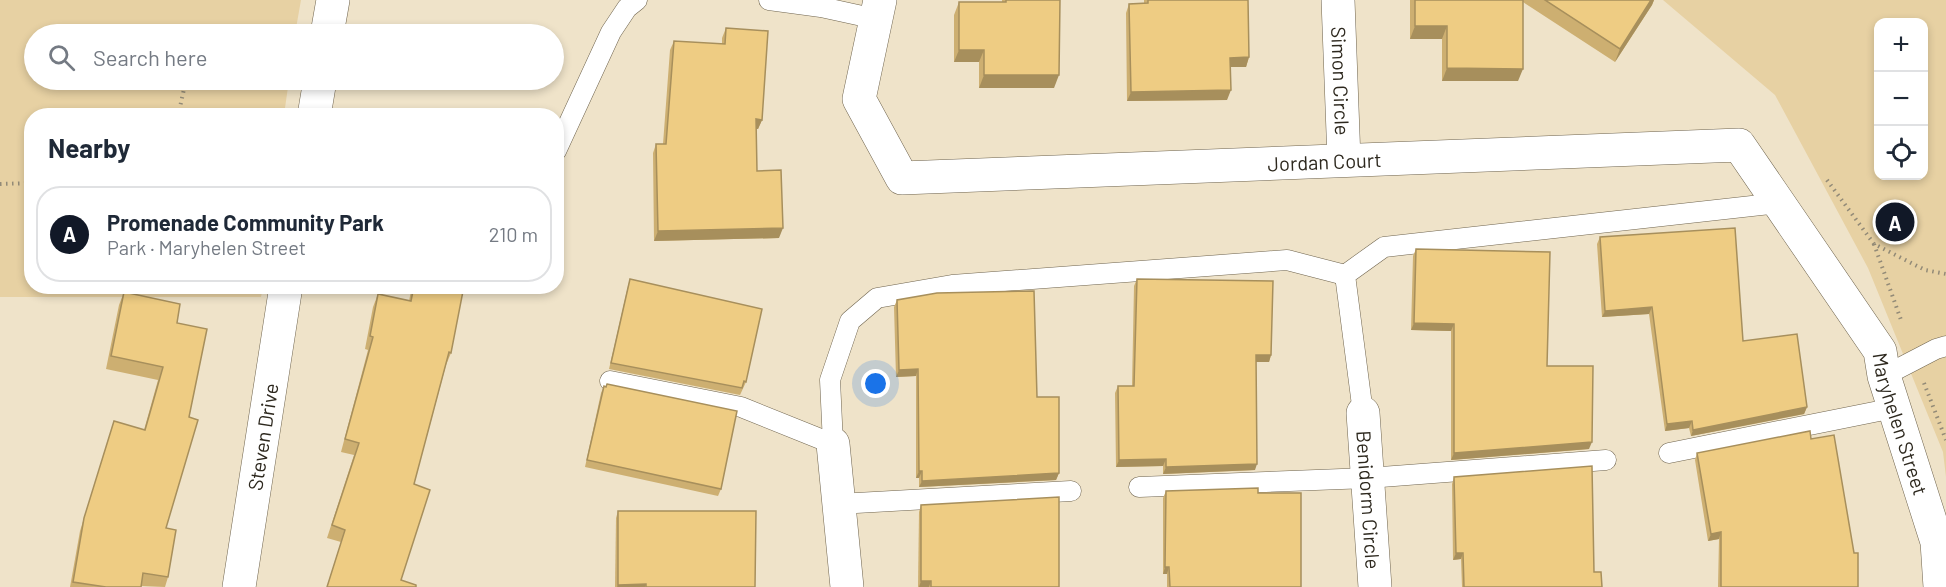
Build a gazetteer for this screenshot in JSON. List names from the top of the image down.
{
  "streets": {
    "street": [
      "Simon Circle",
      "Jordan Court",
      "Maryhelen Street",
      "Steven Drive",
      "Benidorm Circle"
    ]
  },
  "crossings": [
    ["Simon Circle", "Jordan Court"],
    ["Jordan Court", "Maryhelen Street"]
  ],
  "page": {
    "map_buttons": ["+", "−"],
    "search": "Search here",
    "heading": "Nearby",
    "list": [
      {
        "mark": "A",
        "name": "Promenade Community Park",
        "note": "Park · Maryhelen Street",
        "value": "210 m"
      }
    ],
    "pins": "A"
  }
}
